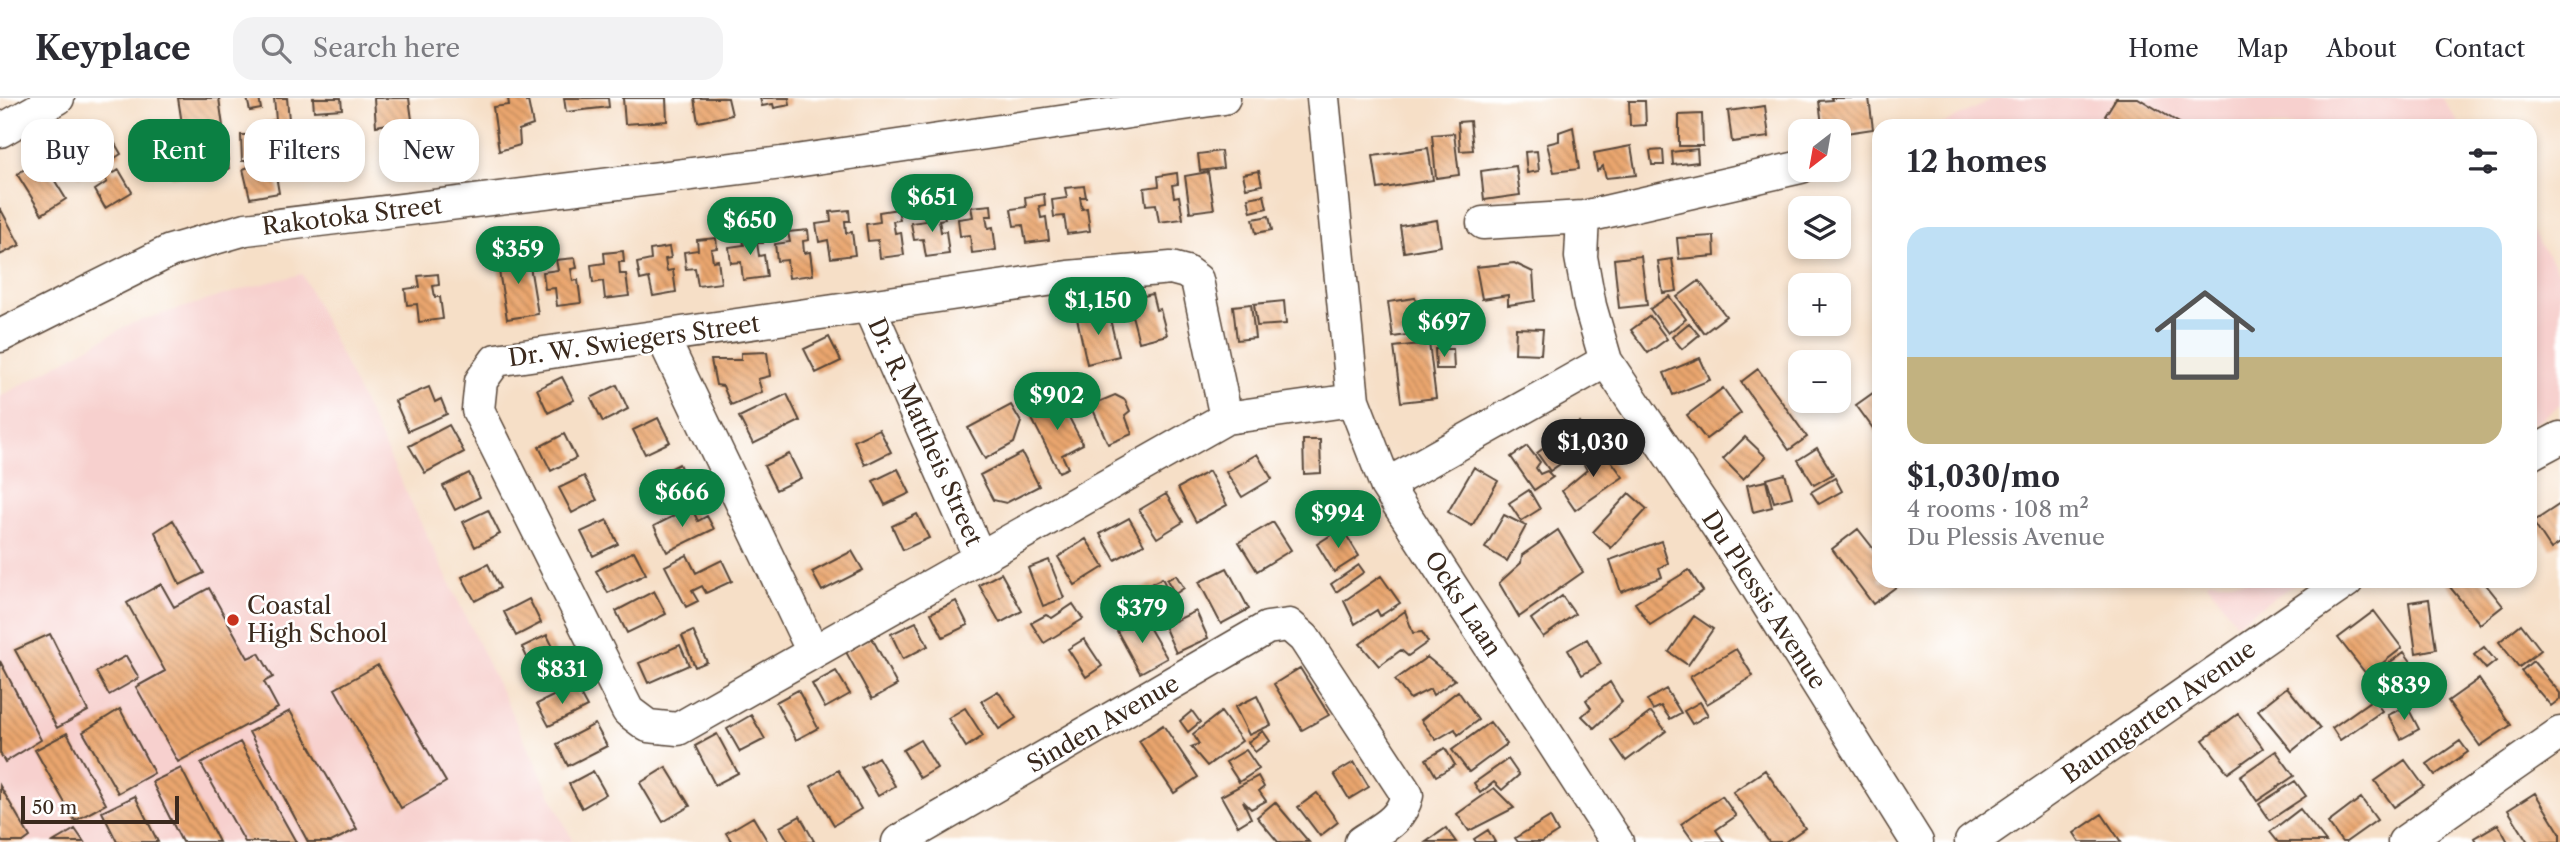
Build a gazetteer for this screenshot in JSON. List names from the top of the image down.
{
  "streets": {
    "street": [
      "Rakotoka Street",
      "Dr. W. Swiegers Street",
      "Dr. R. Mattheis Street",
      "Du Plessis Avenue",
      "Ocks Laan",
      "Baumgarten Avenue",
      "Sinden Avenue"
    ]
  },
  "crossings": [
    ["Dr. W. Swiegers Street", "Dr. R. Mattheis Street"],
    ["Dr. W. Swiegers Street", "Ocks Laan"]
  ],
  "places": ["Coastal High School"],
  "scale_bar": "50 m",
  "north": "bottom left",
  "page": {
    "header": "Keyplace",
    "search": "Search here",
    "nav": [
      "Home",
      "Map",
      "About",
      "Contact"
    ],
    "map_buttons": ["+", "−"],
    "chip": [
      "Buy",
      "Rent",
      "Filters",
      "New"
    ],
    "heading": "12 homes",
    "price": [
      "$651",
      "$650",
      "$359",
      "$1,150",
      "$697",
      "$902",
      "$1,030",
      "$666",
      "$994",
      "$379",
      "$831",
      "$839"
    ],
    "list": [
      {
        "name": "$1,030/mo",
        "note": "4 rooms · 108 m² · Du Plessis Avenue"
      }
    ],
    "scale": "50 m"
  }
}
